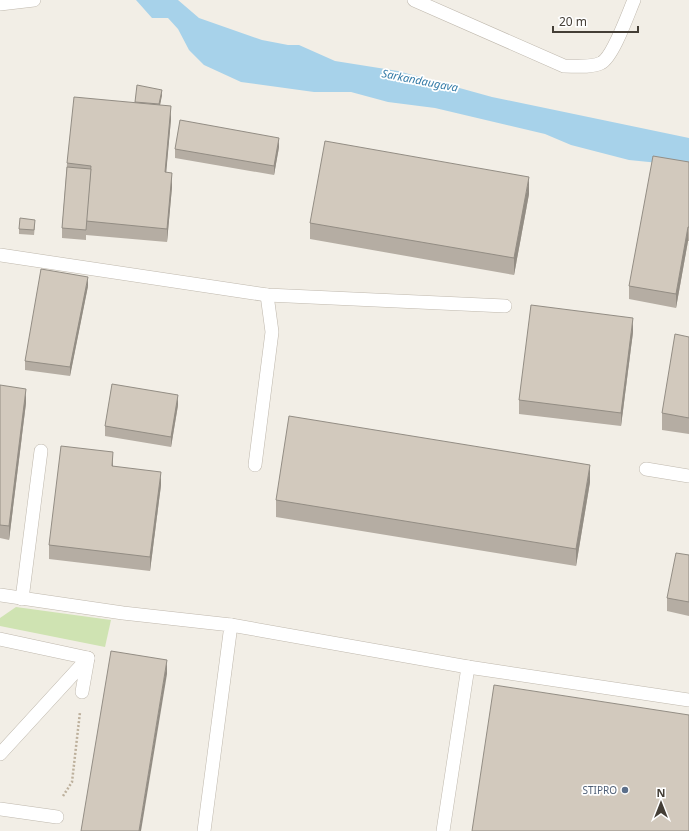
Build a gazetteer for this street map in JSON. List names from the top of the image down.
{
  "water": ["Sarkandaugava"],
  "places": ["STIPRO"],
  "scale_bar": "20 m",
  "north": "top"
}
